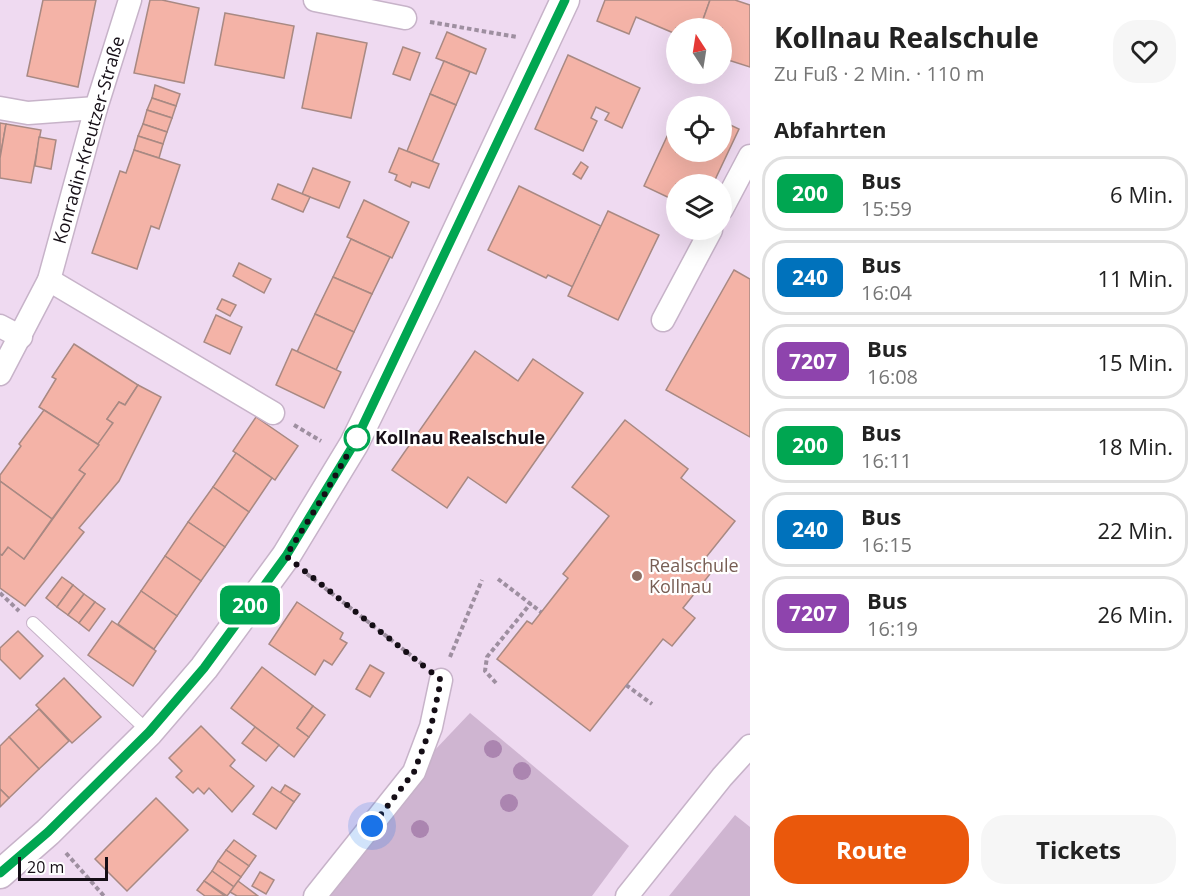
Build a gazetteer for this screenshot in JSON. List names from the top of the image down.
{
  "streets": {
    "street": ["Konradin-Kreutzer-Straße"]
  },
  "places": ["Kollnau Realschule", "Realschule Kollnau"],
  "lines": ["bus line 200"],
  "scale_bar": "20 m",
  "north": "top",
  "page": {
    "on_map": "200",
    "heading": [
      ["Kollnau Realschule", "Zu Fuß · 2 Min. · 110 m"],
      "Abfahrten"
    ],
    "list": [
      {
        "mark": "200",
        "name": "Bus",
        "note": "15:59",
        "value": "6 Min."
      },
      {
        "mark": "240",
        "name": "Bus",
        "note": "16:04",
        "value": "11 Min."
      },
      {
        "mark": "7207",
        "name": "Bus",
        "note": "16:08",
        "value": "15 Min."
      },
      {
        "mark": "200",
        "name": "Bus",
        "note": "16:11",
        "value": "18 Min."
      },
      {
        "mark": "240",
        "name": "Bus",
        "note": "16:15",
        "value": "22 Min."
      },
      {
        "mark": "7207",
        "name": "Bus",
        "note": "16:19",
        "value": "26 Min."
      }
    ],
    "buttons": ["Route", "Tickets"],
    "scale": "20 m"
  }
}
